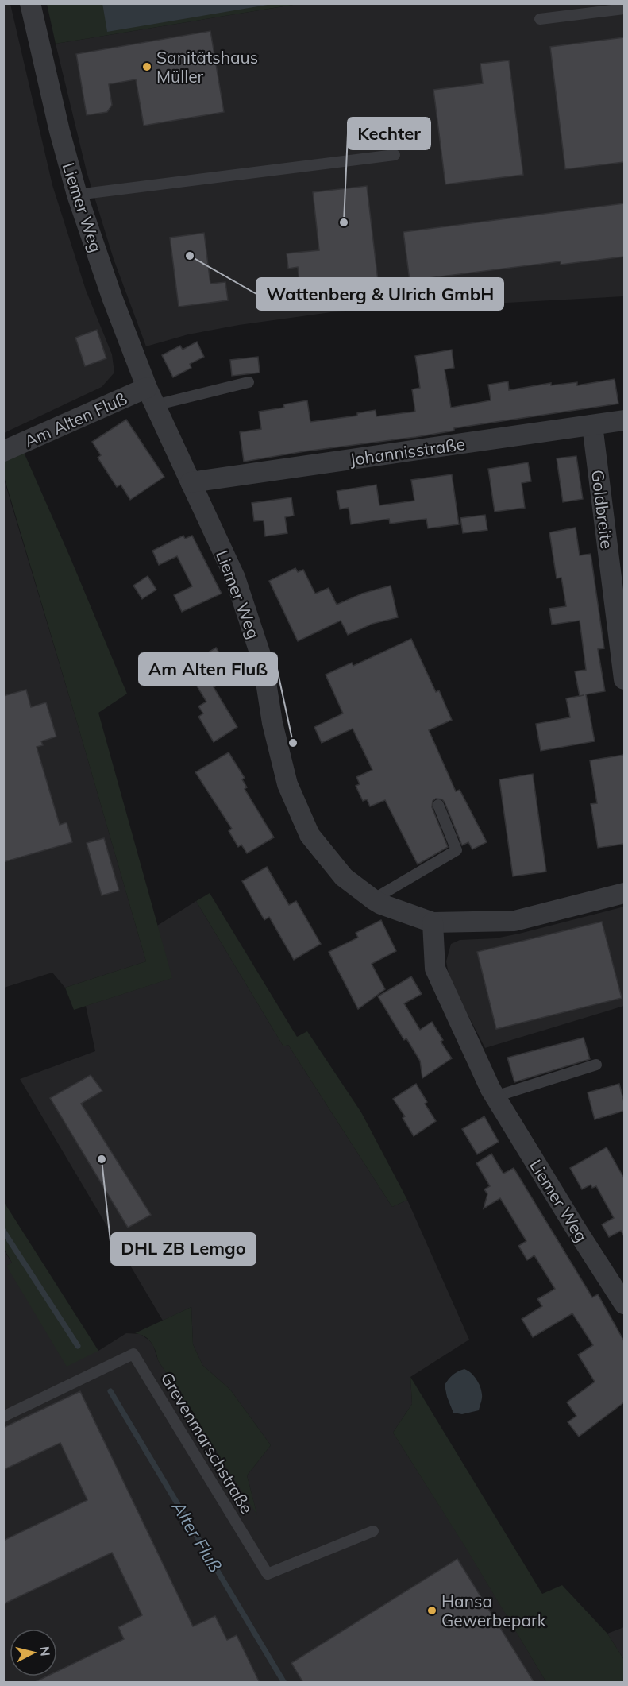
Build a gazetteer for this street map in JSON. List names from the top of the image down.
{
  "streets": {
    "street": [
      "Liemer Weg",
      "Am Alten Fluß",
      "Johannisstraße",
      "Goldbreite"
    ],
    "lane": ["Grevenmarschstraße"]
  },
  "crossings": [
    ["Liemer Weg", "Am Alten Fluß"],
    ["Liemer Weg", "Johannisstraße"],
    ["Johannisstraße", "Goldbreite"]
  ],
  "water": ["Alter Fluß"],
  "places": [
    "Sanitätshaus Müller",
    "Kechter",
    "Wattenberg & Ulrich GmbH",
    "Am Alten Fluß",
    "DHL ZB Lemgo",
    "Hansa Gewerbepark"
  ],
  "north": "right"
}
